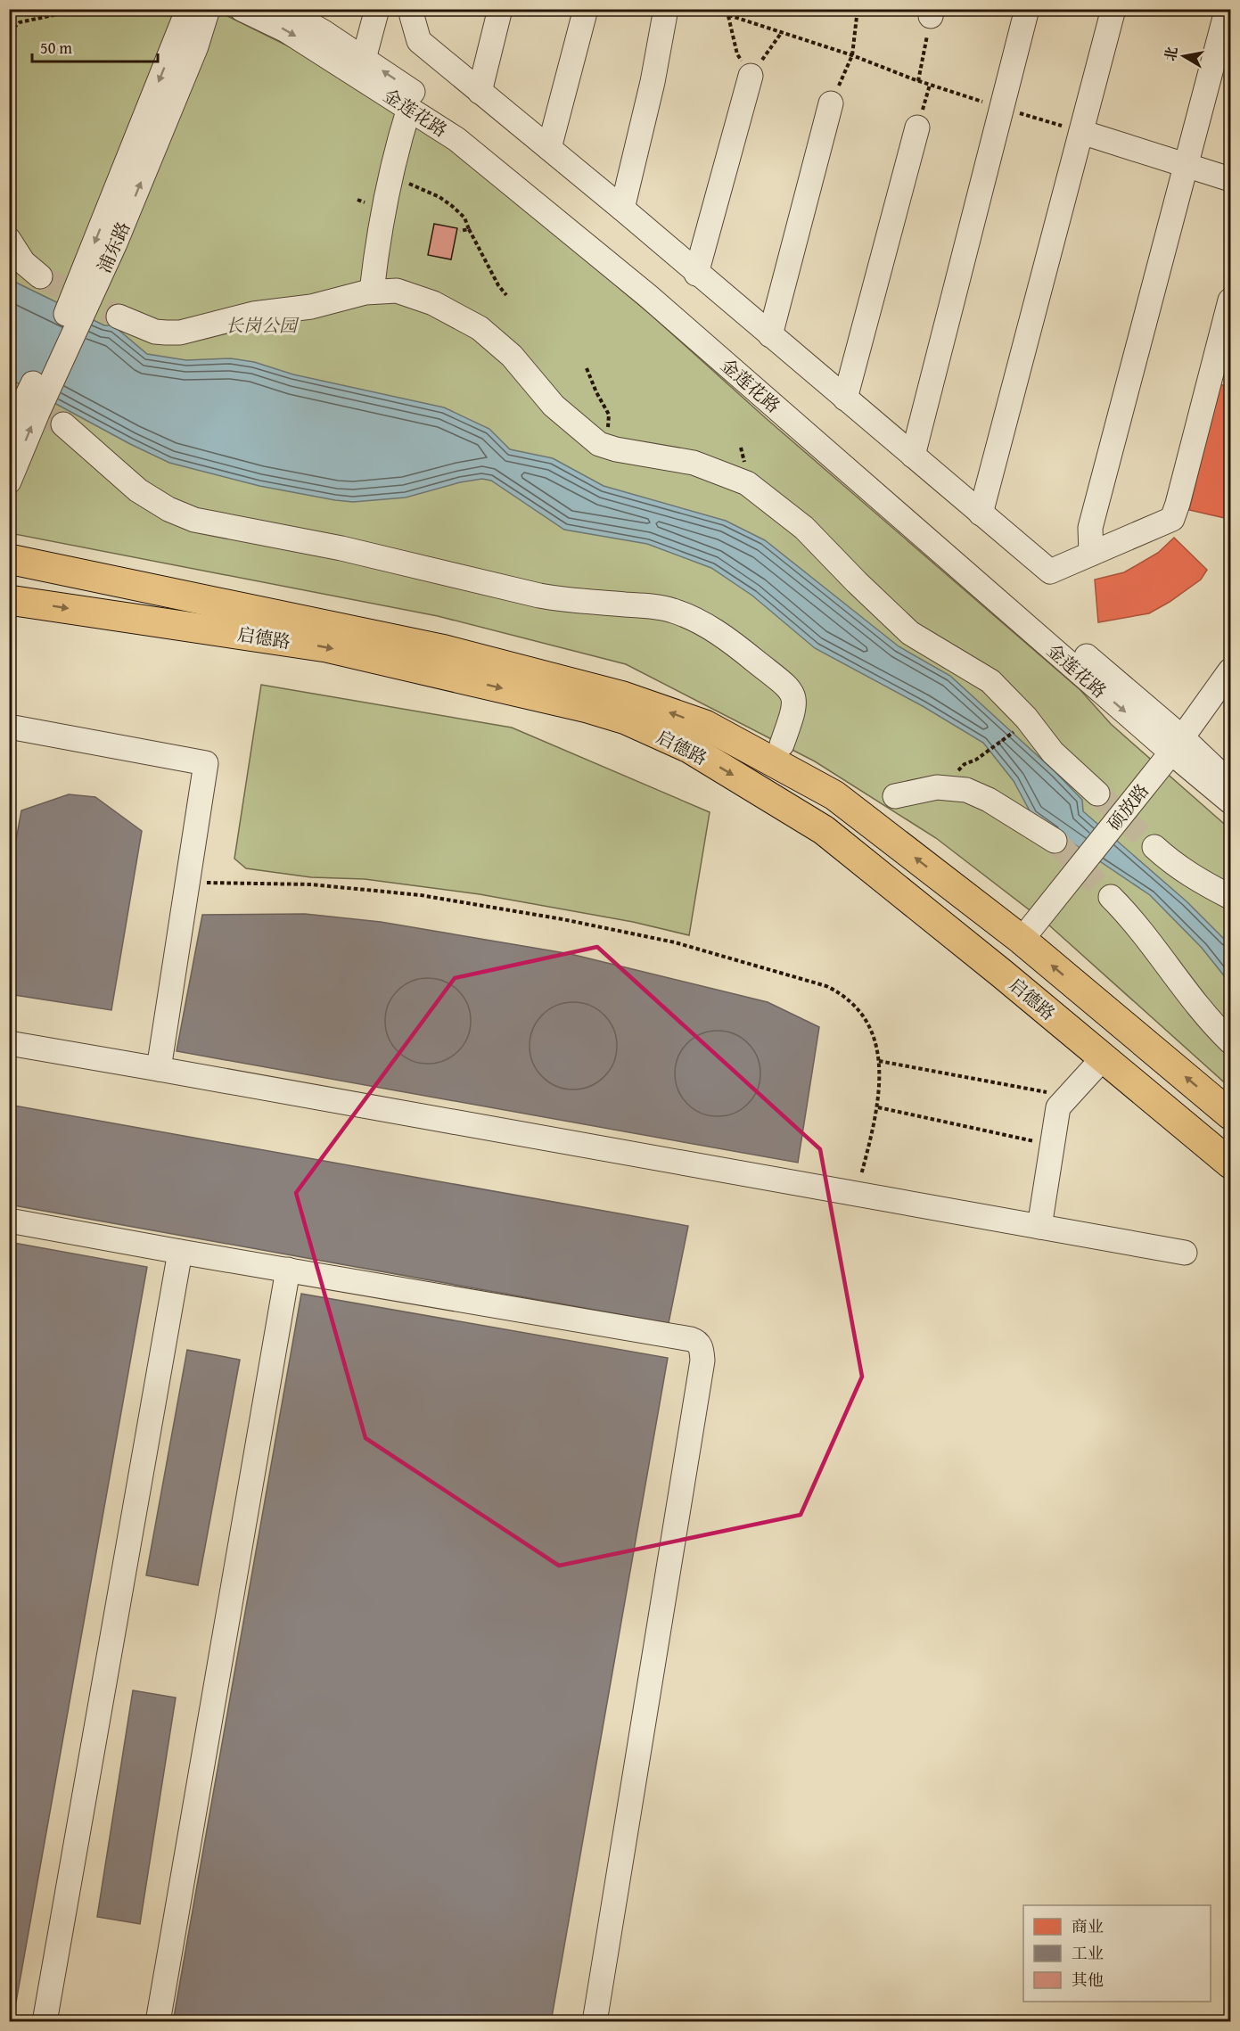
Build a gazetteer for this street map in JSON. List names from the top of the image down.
{
  "streets": {
    "main road": ["启德路"],
    "street": ["金莲花路", "浦东路", "硕放路"]
  },
  "crossings": [
    ["金莲花路", "硕放路"],
    ["启德路", "硕放路"]
  ],
  "parks": ["长岗公园"],
  "legend": ["商业", "工业", "其他"],
  "scale_bar": "50 m",
  "north": "left"
}
